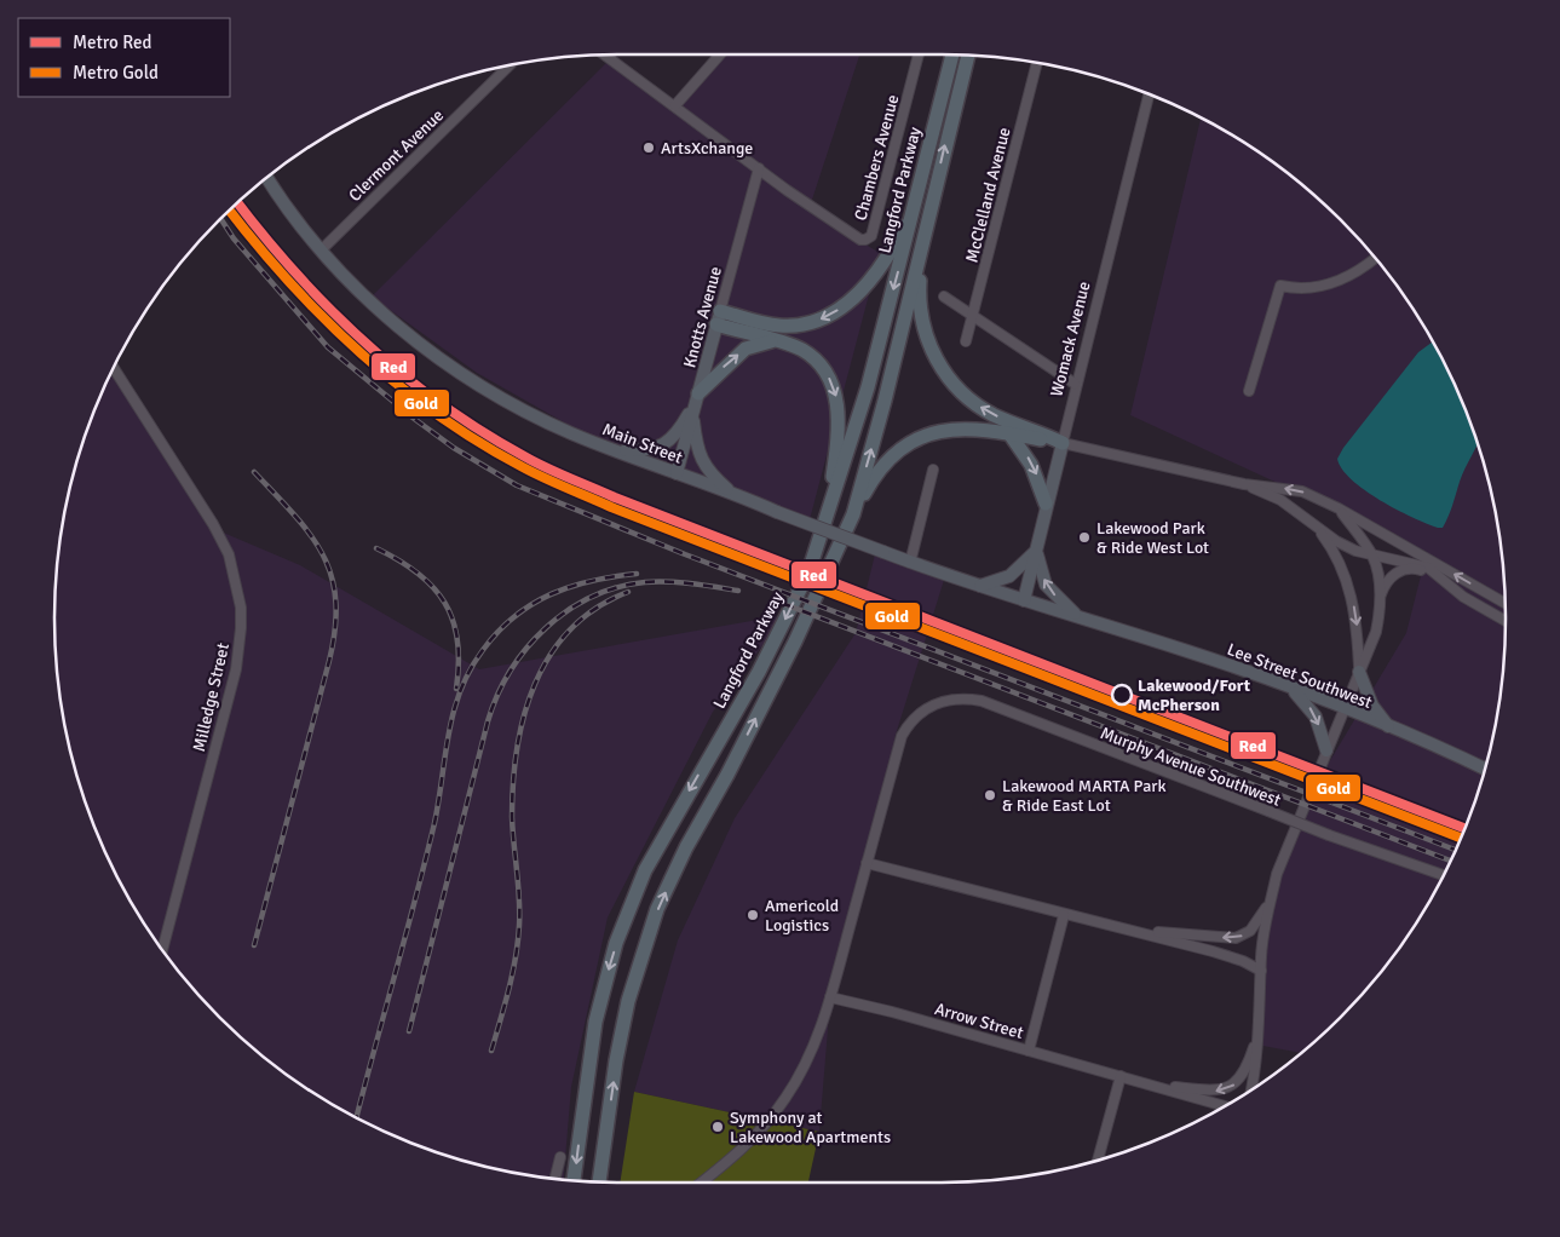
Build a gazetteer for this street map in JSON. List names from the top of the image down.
{
  "streets": {
    "highway": ["Langford Parkway"],
    "main road": [
      "Knotts Avenue",
      "Womack Avenue",
      "Main Street",
      "Lee Street Southwest"
    ],
    "street": [
      "Clermont Avenue",
      "Chambers Avenue",
      "McClelland Avenue",
      "Milledge Street",
      "Murphy Avenue Southwest",
      "Arrow Street"
    ]
  },
  "crossings": [
    ["Clermont Avenue", "Main Street"],
    ["Chambers Avenue", "Knotts Avenue"],
    ["Knotts Avenue", "Main Street"],
    ["Womack Avenue", "Main Street"],
    ["Main Street", "Lee Street Southwest"]
  ],
  "places": [
    "ArtsXchange",
    "Lakewood Park & Ride West Lot",
    "Lakewood/Fort McPherson",
    "Lakewood MARTA Park & Ride East Lot",
    "Americold Logistics",
    "Symphony at Lakewood Apartments"
  ],
  "lines": ["metro line Red", "metro line Gold"],
  "legend": ["Metro Red", "Metro Gold"]
}
